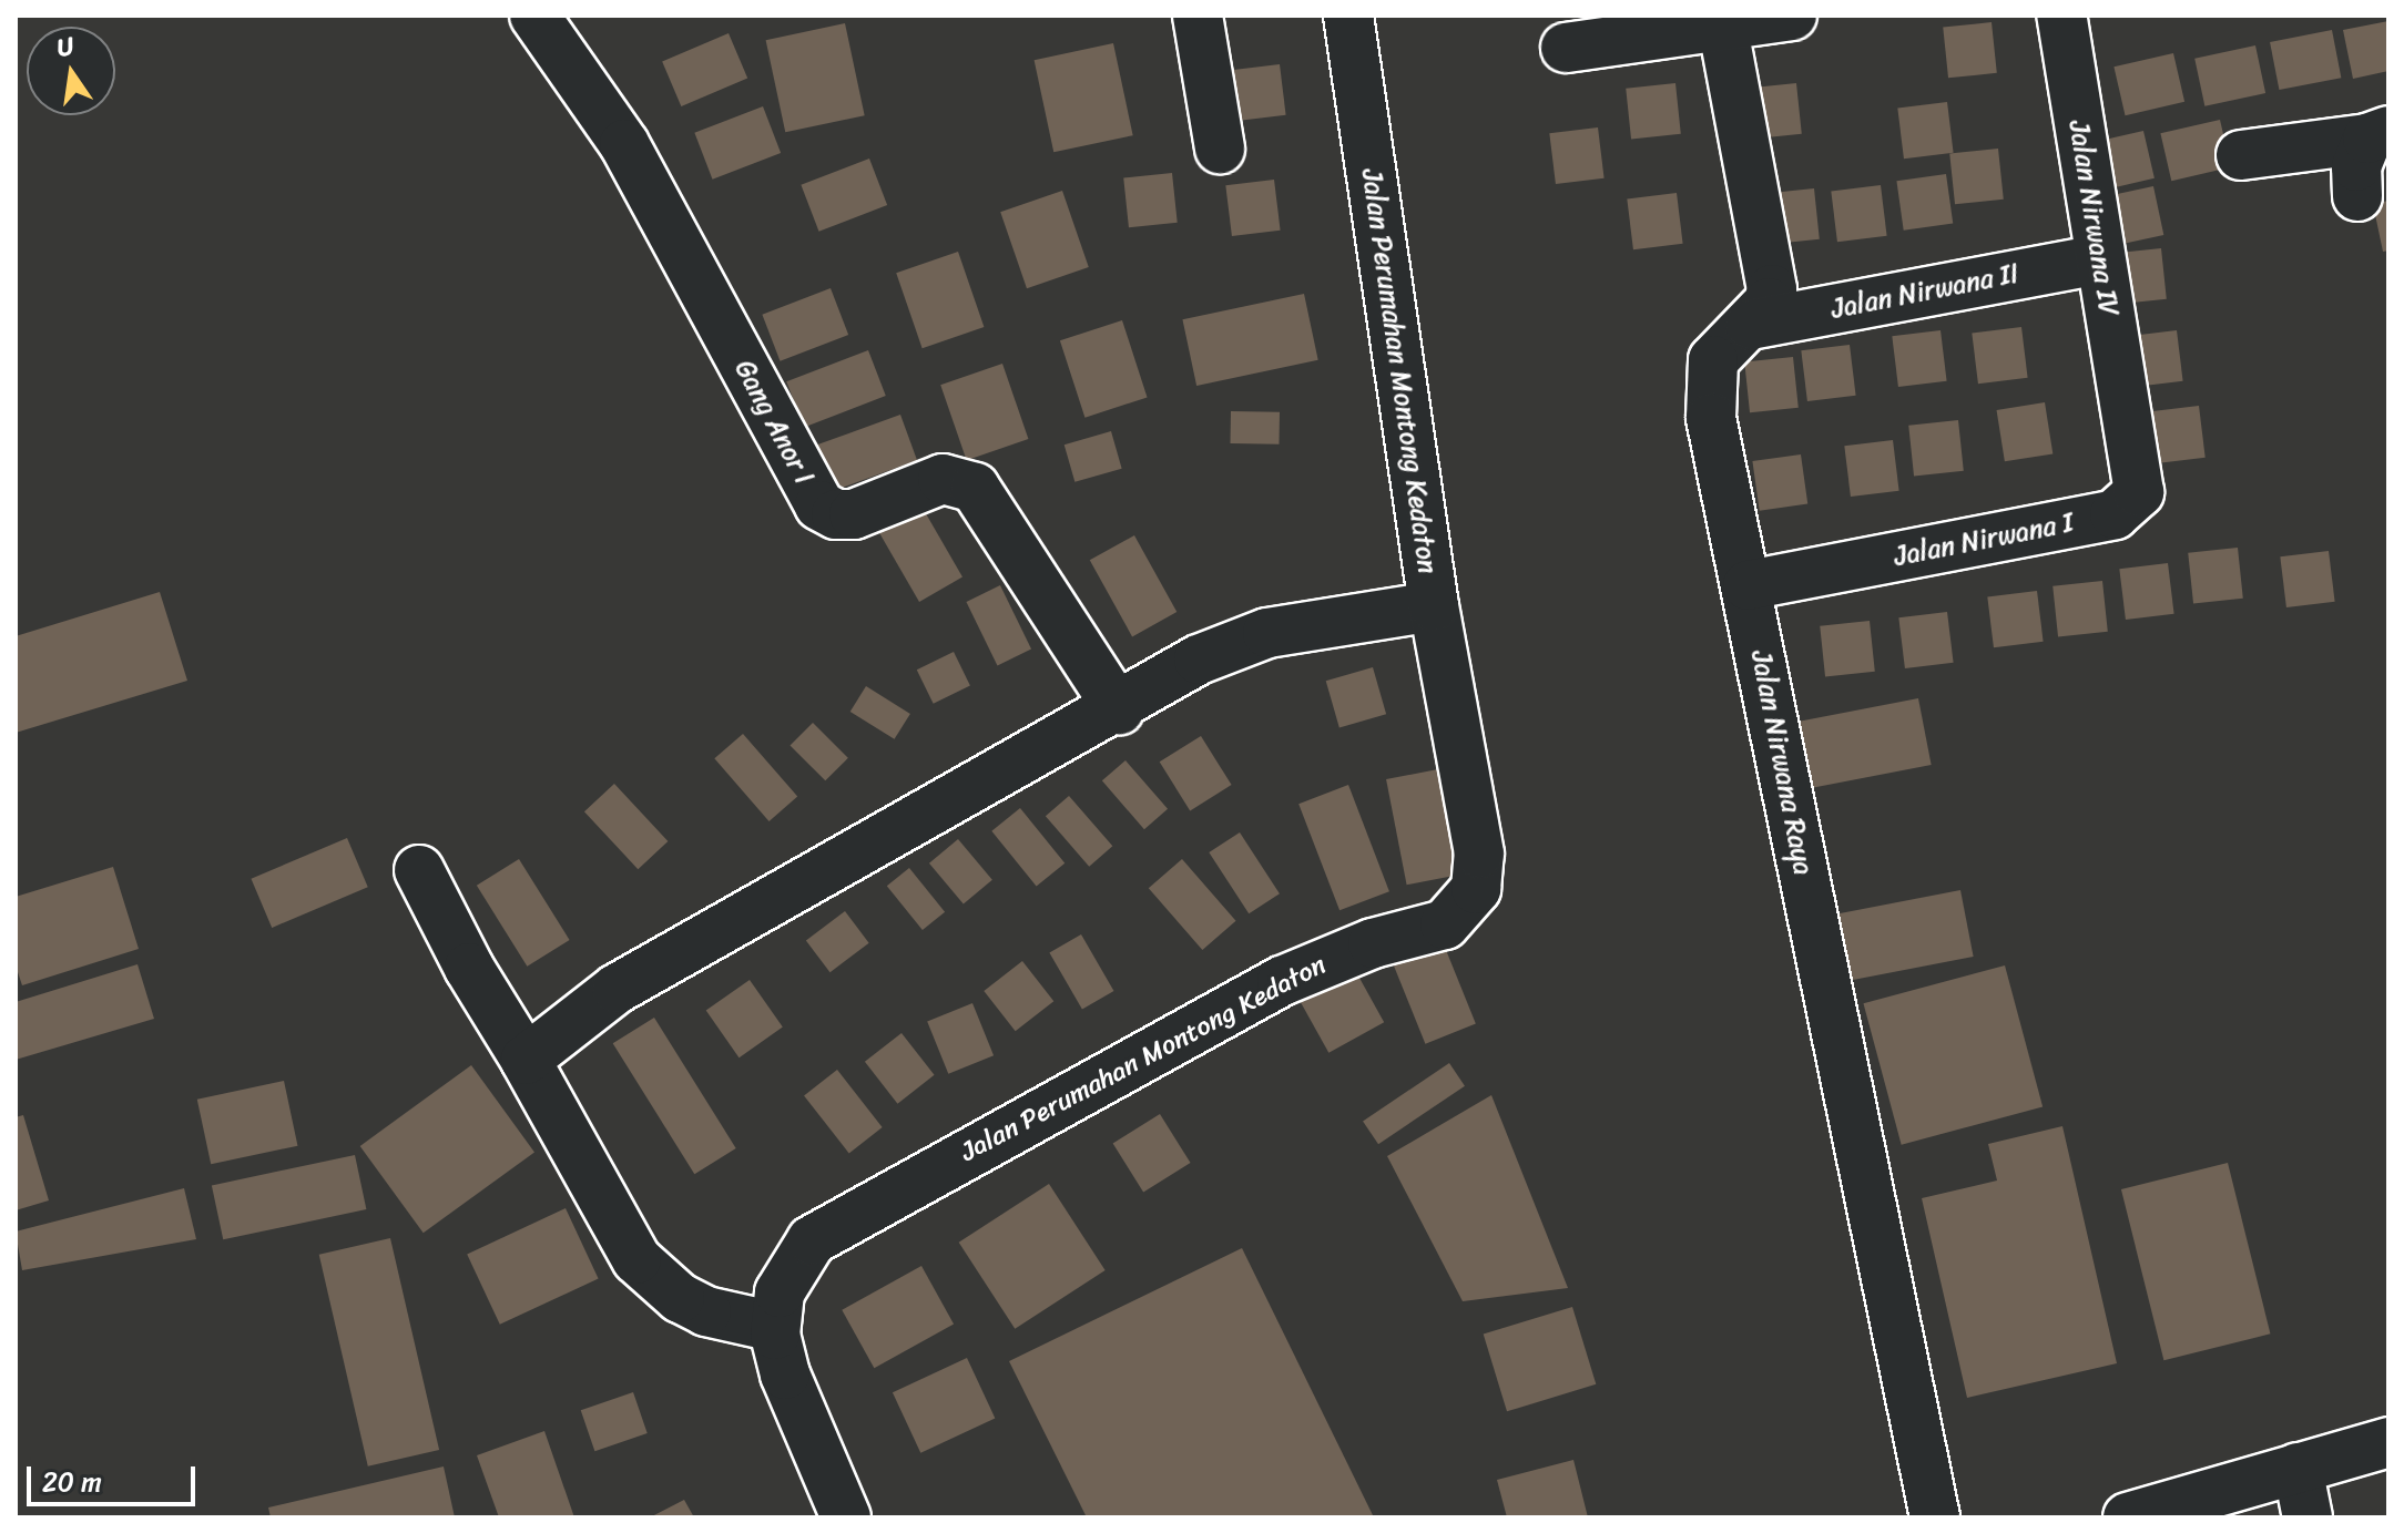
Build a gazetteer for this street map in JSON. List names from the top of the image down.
{
  "streets": {
    "street": [
      "Jalan Nirwana IV",
      "Jalan Nirwana II",
      "Jalan Perumahan Montong Kedaton",
      "Gang Anor I",
      "Jalan Nirwana I",
      "Jalan Nirwana Raya"
    ]
  },
  "crossings": [
    ["Jalan Nirwana IV", "Jalan Nirwana II"],
    ["Jalan Nirwana IV", "Jalan Nirwana I"],
    ["Jalan Nirwana II", "Jalan Nirwana Raya"],
    ["Jalan Nirwana I", "Jalan Nirwana Raya"]
  ],
  "scale_bar": "20 m",
  "north": "top"
}
